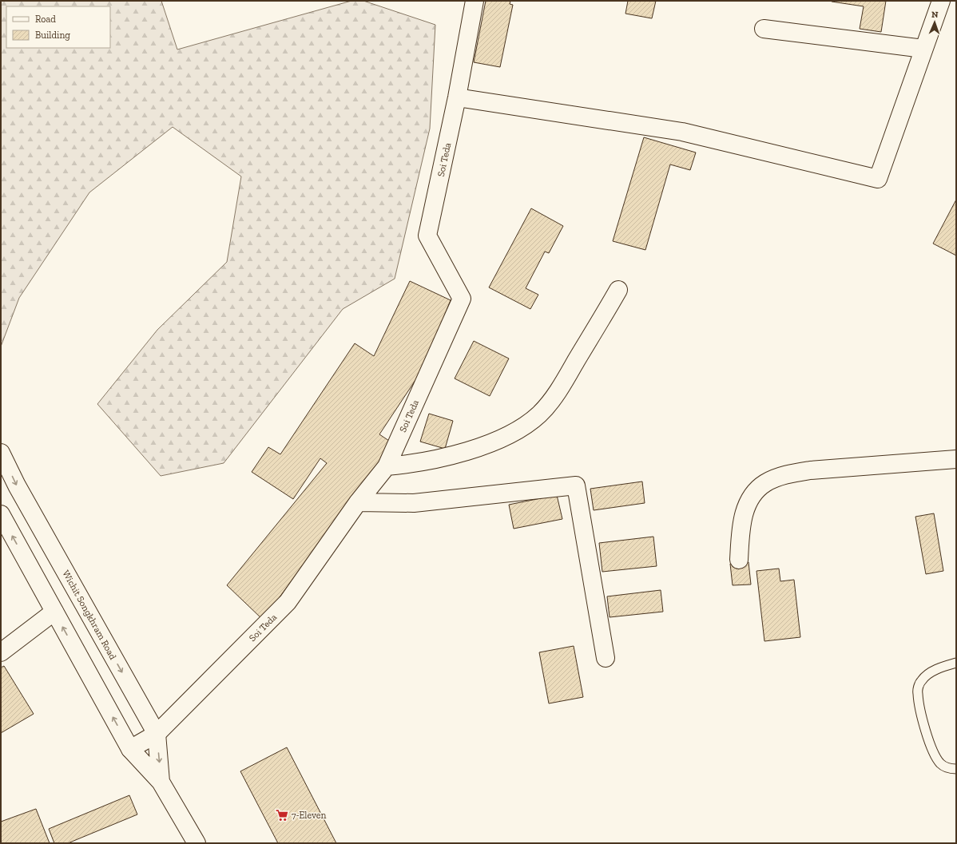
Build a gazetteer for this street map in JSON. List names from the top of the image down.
{
  "streets": {
    "street": ["Soi Teda", "Wichit Songkhram Road"]
  },
  "crossings": [
    ["Soi Teda", "Wichit Songkhram Road"]
  ],
  "places": {
    "supermarket": ["7-Eleven"]
  },
  "legend": ["Road", "Building"],
  "north": "top"
}
